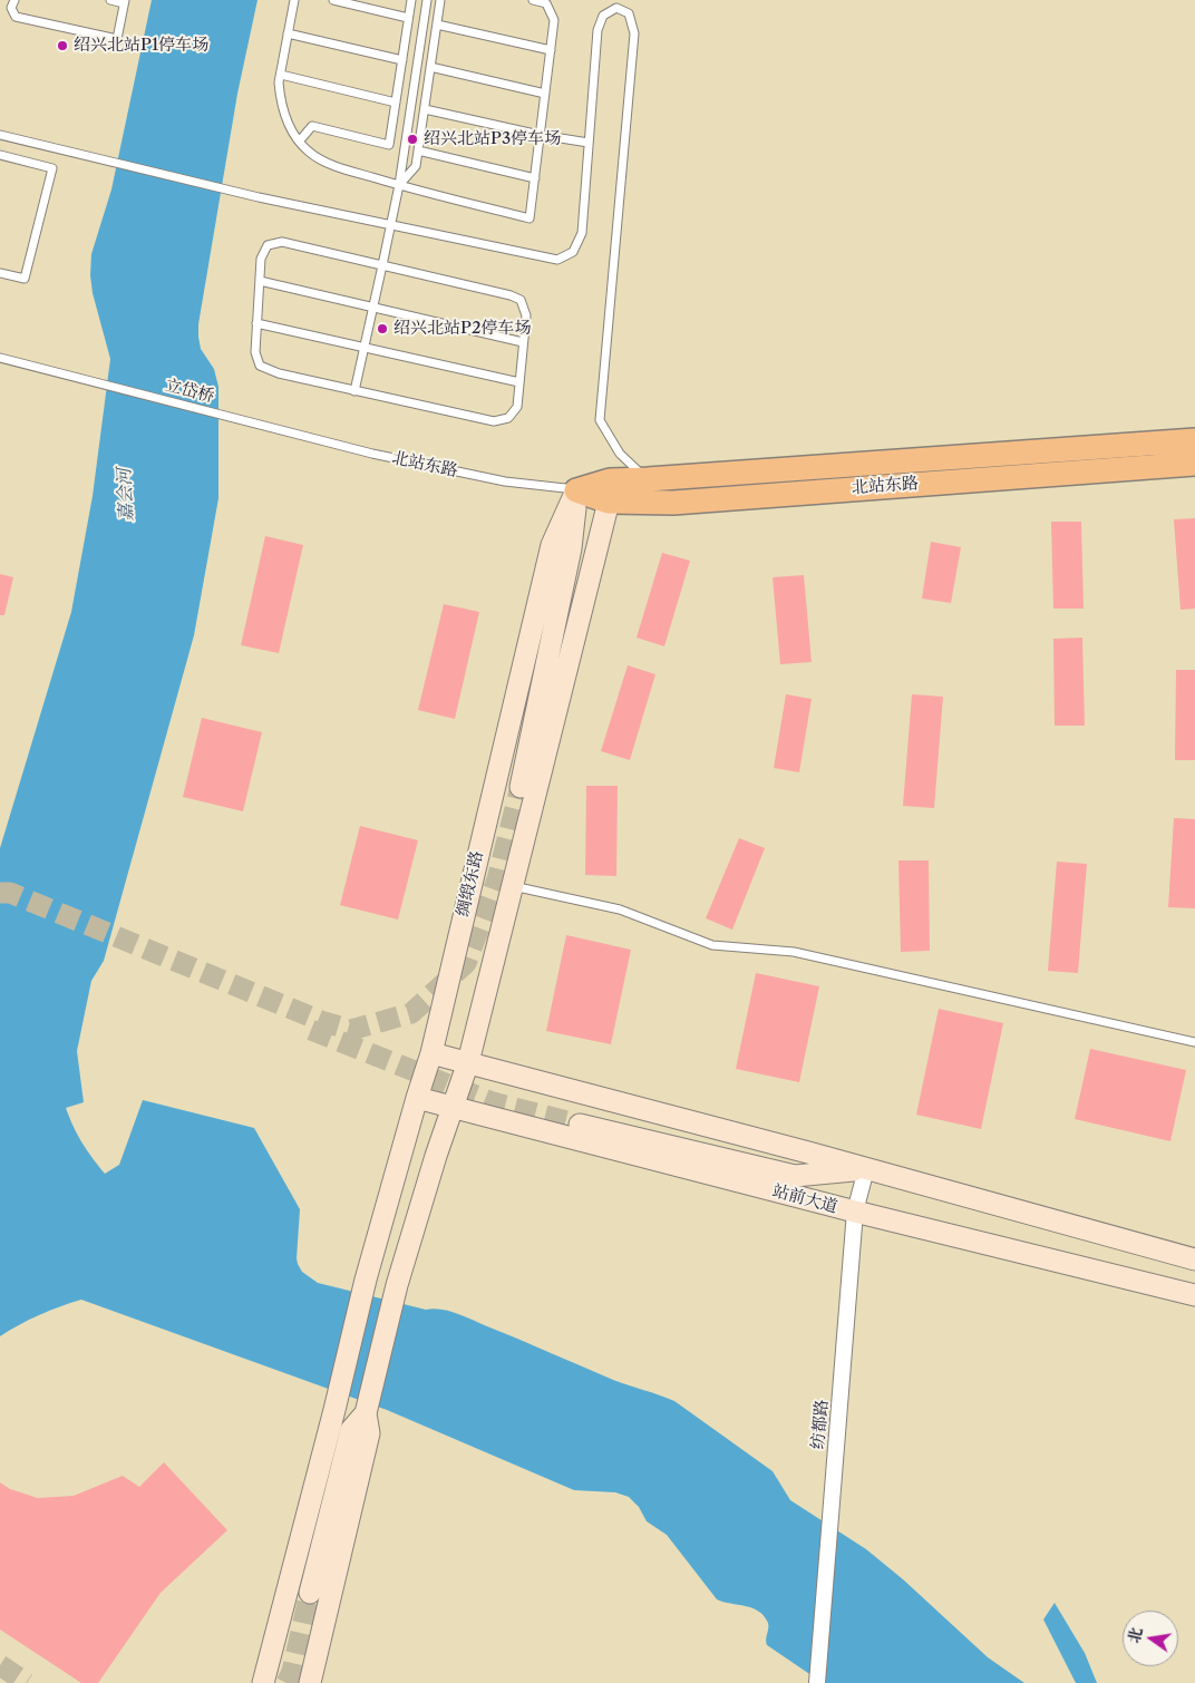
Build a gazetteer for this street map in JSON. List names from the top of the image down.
{
  "streets": {
    "main road": ["北站东路", "绸缎东路", "站前大道"],
    "street": ["纺都路"],
    "lane": ["立岱桥"]
  },
  "crossings": [
    ["立岱桥", "北站东路"],
    ["北站东路", "绸缎东路"],
    ["绸缎东路", "站前大道"],
    ["站前大道", "纺都路"]
  ],
  "water": ["嘉会河"],
  "places": ["绍兴北站P1停车场", "绍兴北站P3停车场", "绍兴北站P2停车场"],
  "north": "left"
}
